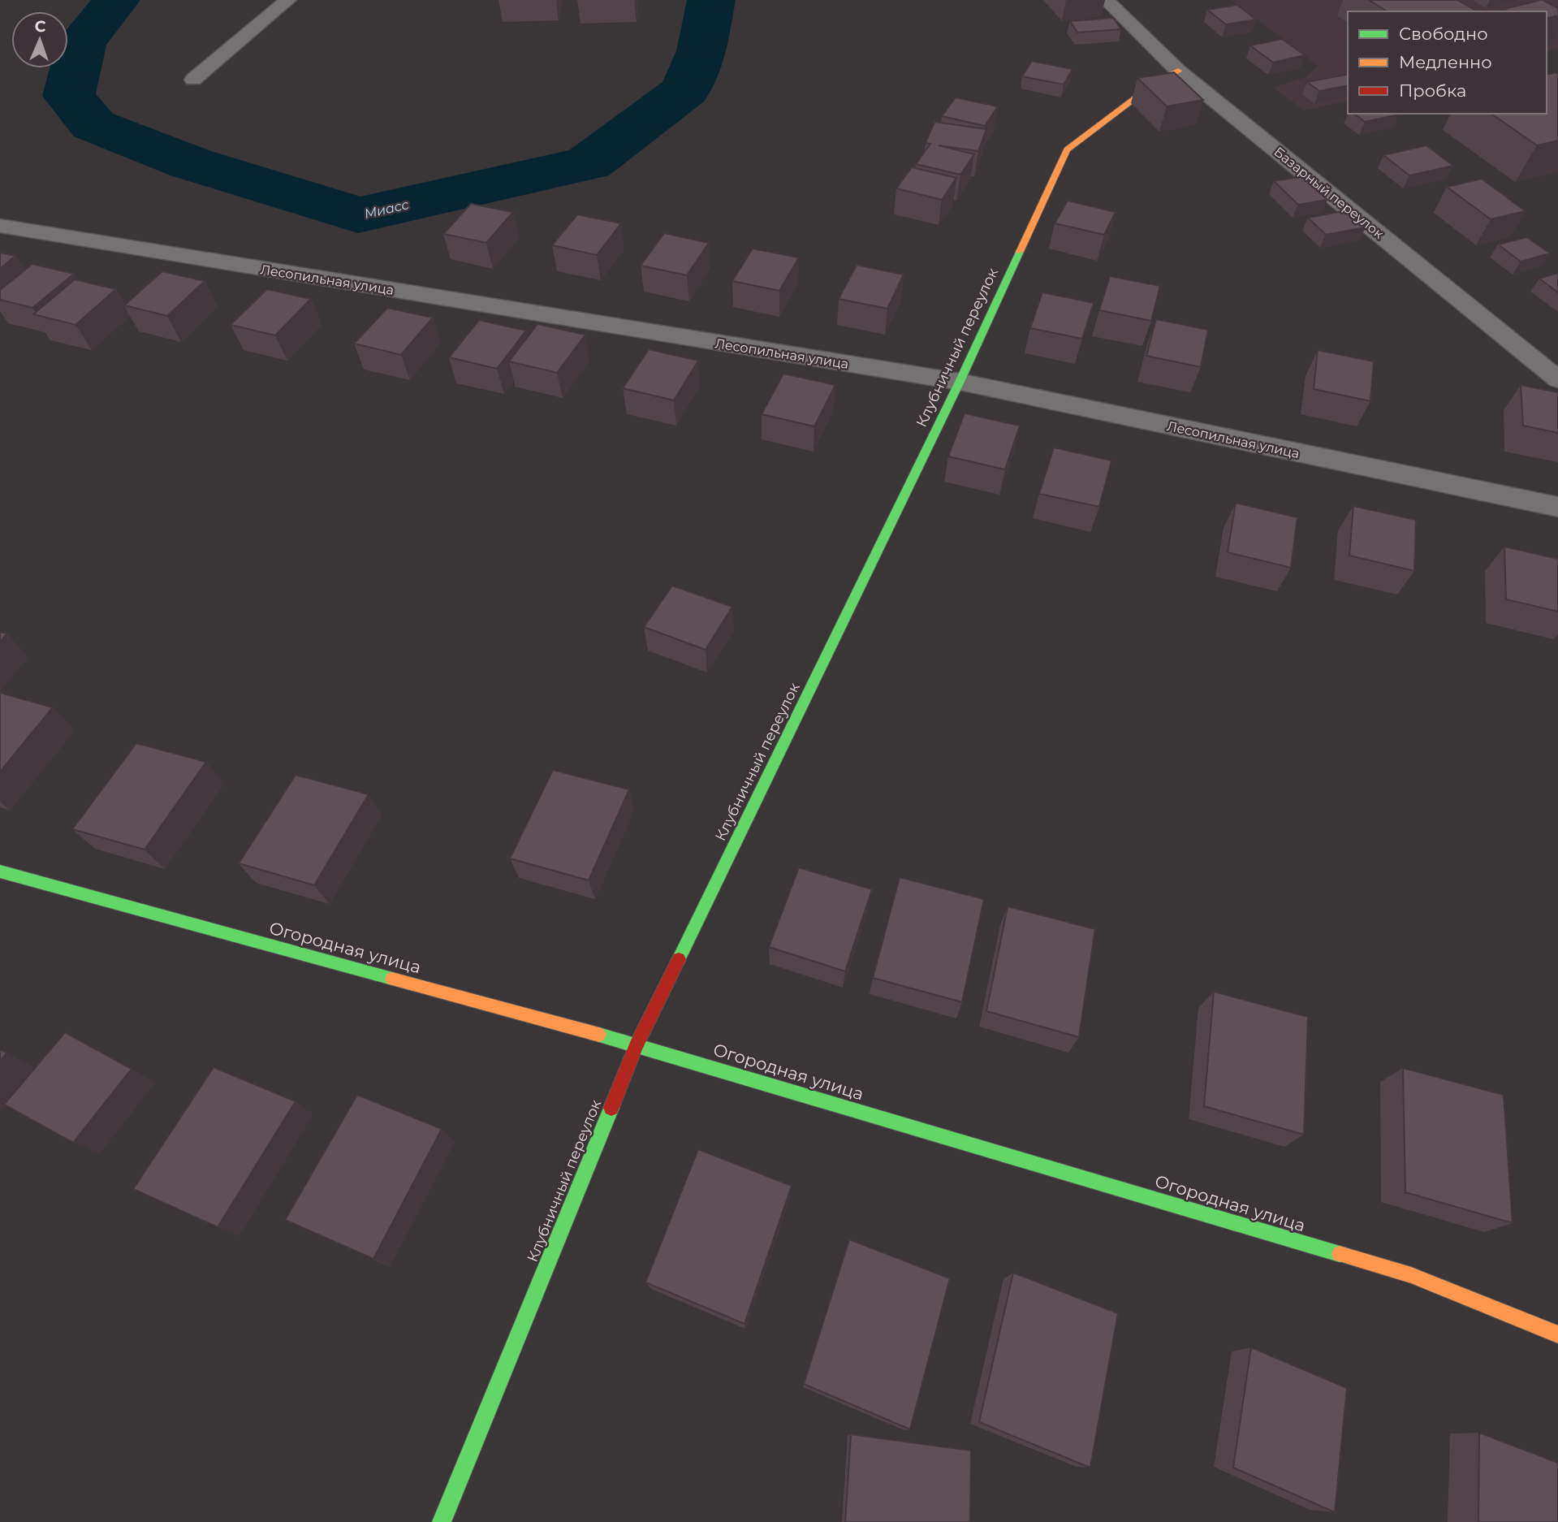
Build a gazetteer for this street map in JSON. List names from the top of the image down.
{
  "streets": {
    "street": [
      "Базарный переулок",
      "Лесопильная улица",
      "Клубничный переулок",
      "Огородная улица"
    ]
  },
  "crossings": [
    ["Базарный переулок", "Клубничный переулок"],
    ["Лесопильная улица", "Клубничный переулок"],
    ["Клубничный переулок", "Огородная улица"]
  ],
  "water": ["Миасс"],
  "legend": ["Свободно", "Медленно", "Пробка"],
  "north": "top"
}
